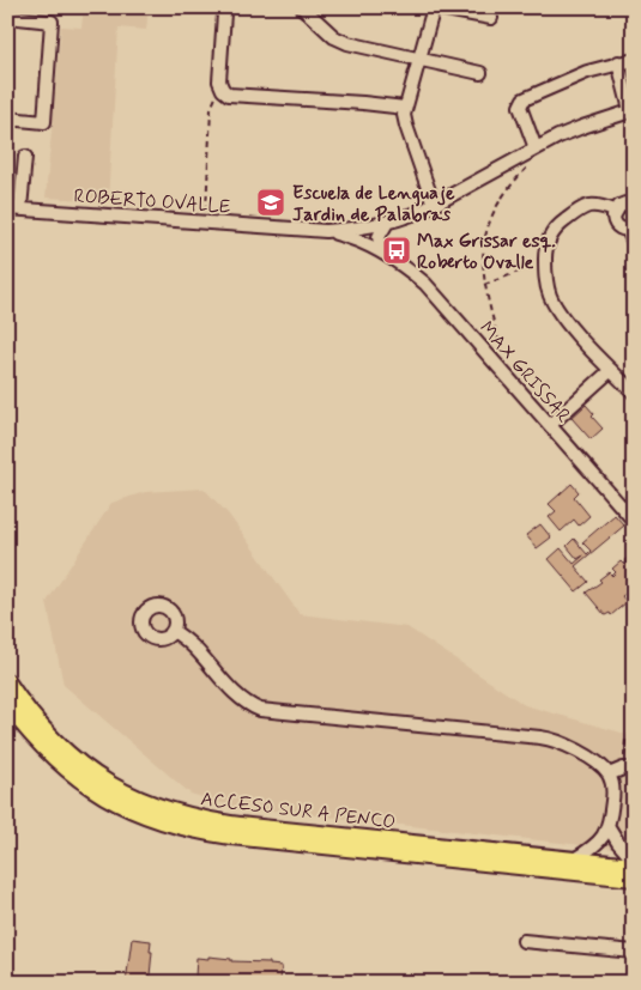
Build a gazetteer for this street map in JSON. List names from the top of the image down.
{
  "streets": {
    "main road": ["ACCESO SUR A PENCO"],
    "street": ["ROBERTO OVALLE", "MAX GRISSAR"]
  },
  "crossings": [
    ["ROBERTO OVALLE", "MAX GRISSAR"]
  ],
  "places": {
    "school or university": ["Escuela de Lenguaje Jardin de Palabras"],
    "bus stop": ["Max Grissar esq. Roberto Ovalle"]
  }
}
